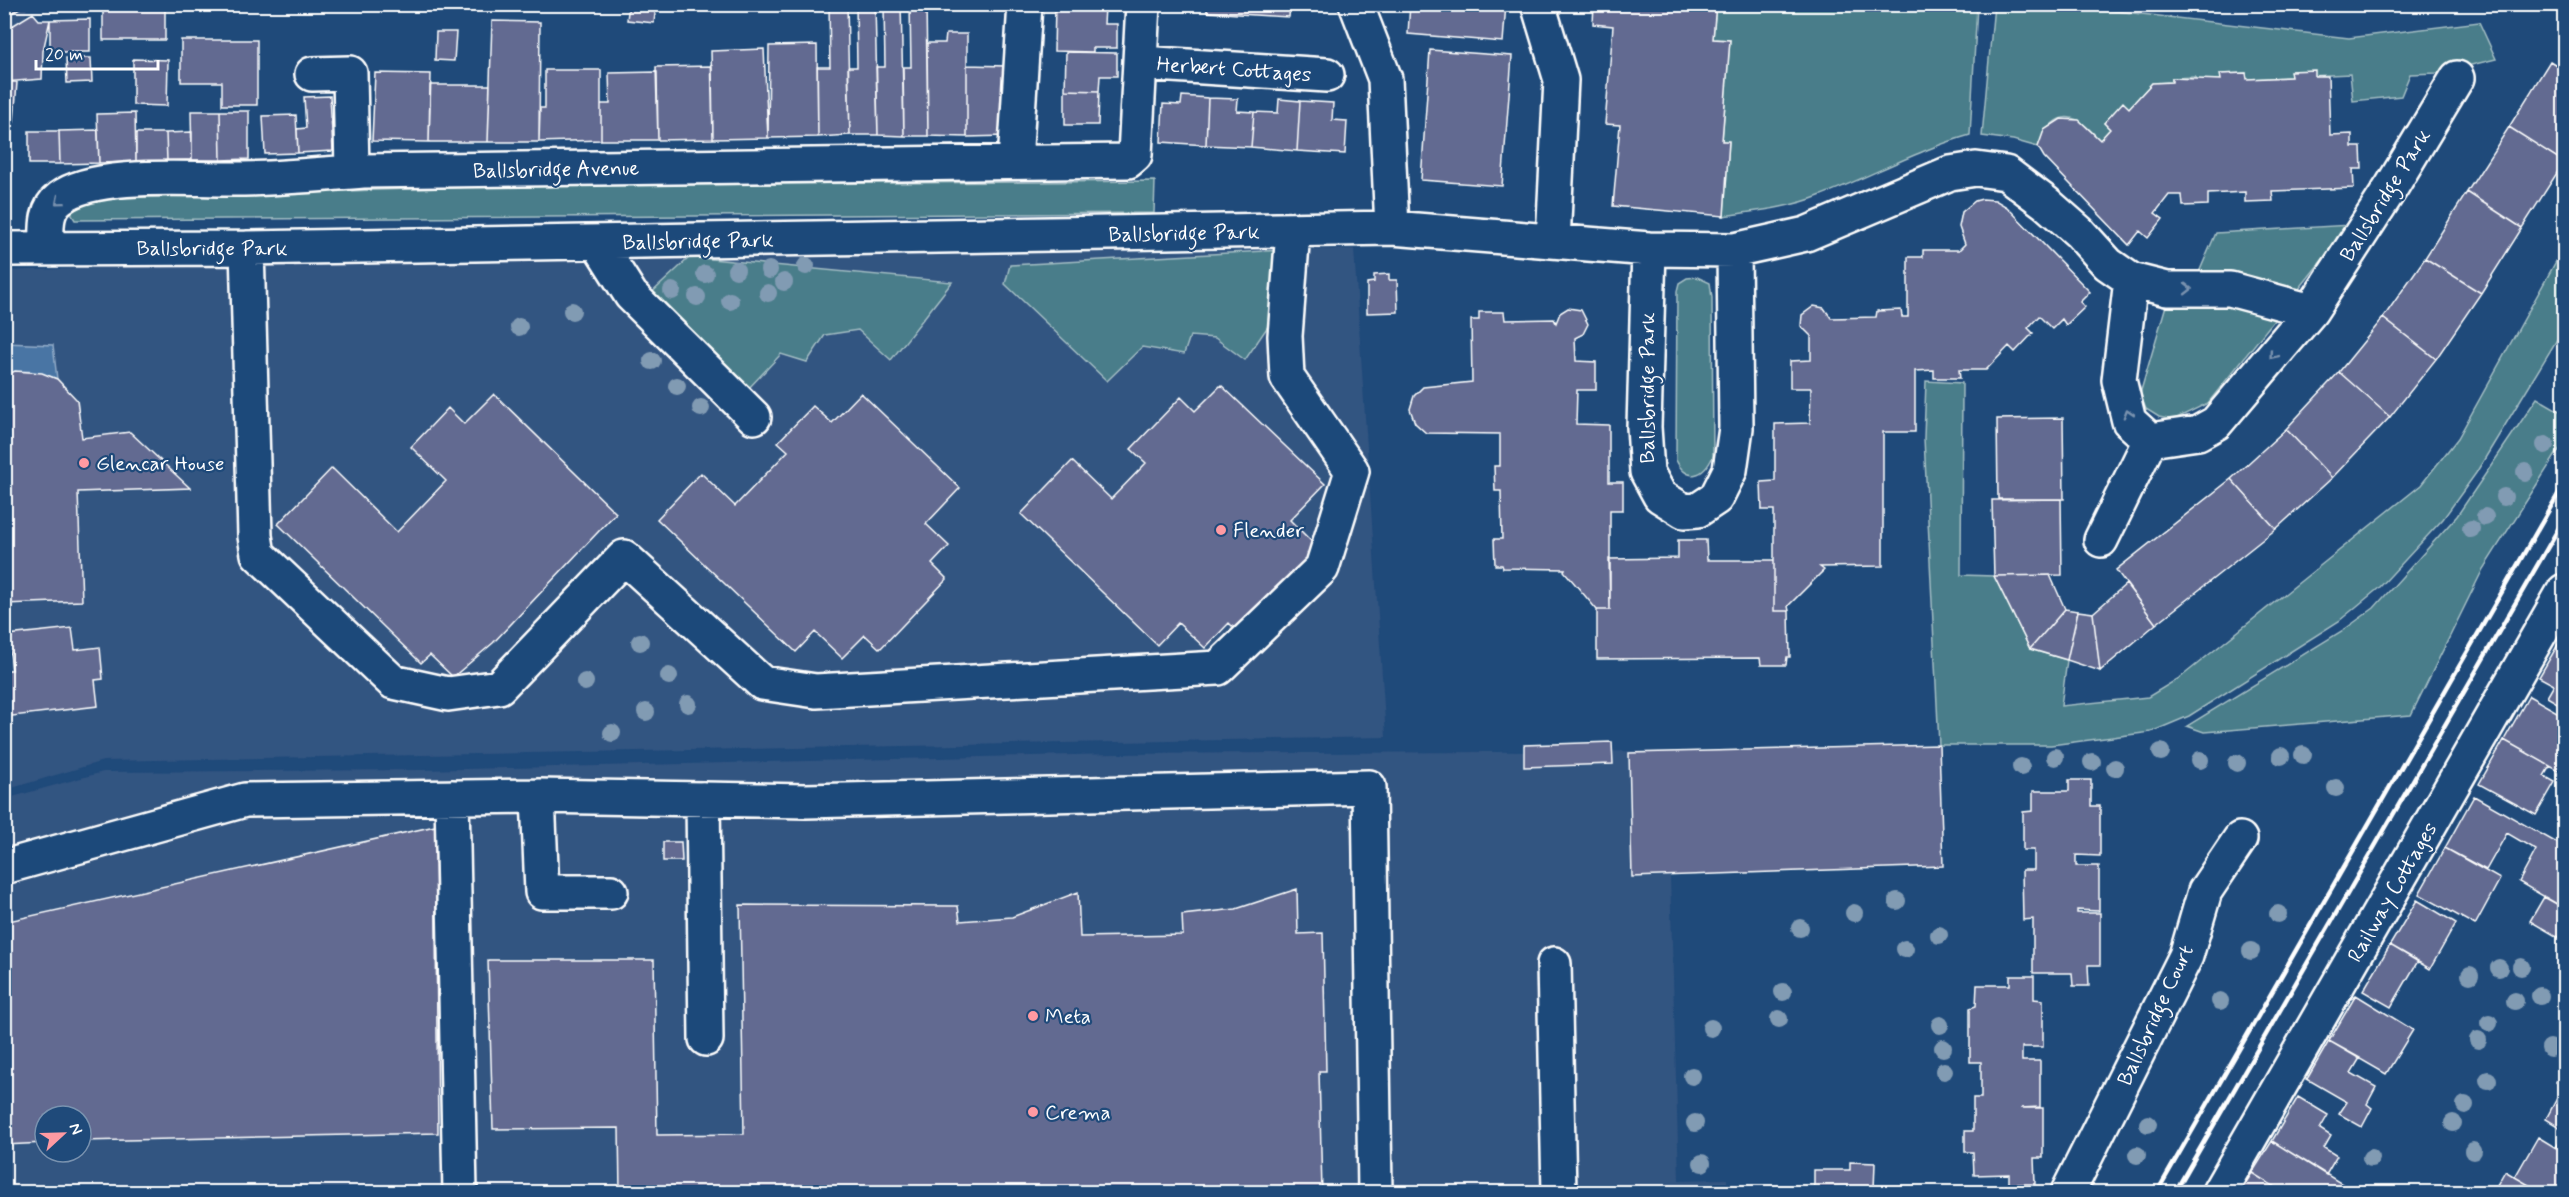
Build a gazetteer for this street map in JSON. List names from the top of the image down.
{
  "streets": {
    "street": [
      "Herbert Cottages",
      "Ballsbridge Avenue",
      "Ballsbridge Park",
      "Railway Cottages",
      "Ballsbridge Court"
    ]
  },
  "crossings": [
    ["Herbert Cottages", "Ballsbridge Avenue"],
    ["Ballsbridge Avenue", "Ballsbridge Park"]
  ],
  "places": [
    "Glencar House",
    "Flender",
    "Meta",
    "Crema"
  ],
  "scale_bar": "20 m",
  "north": "right"
}
